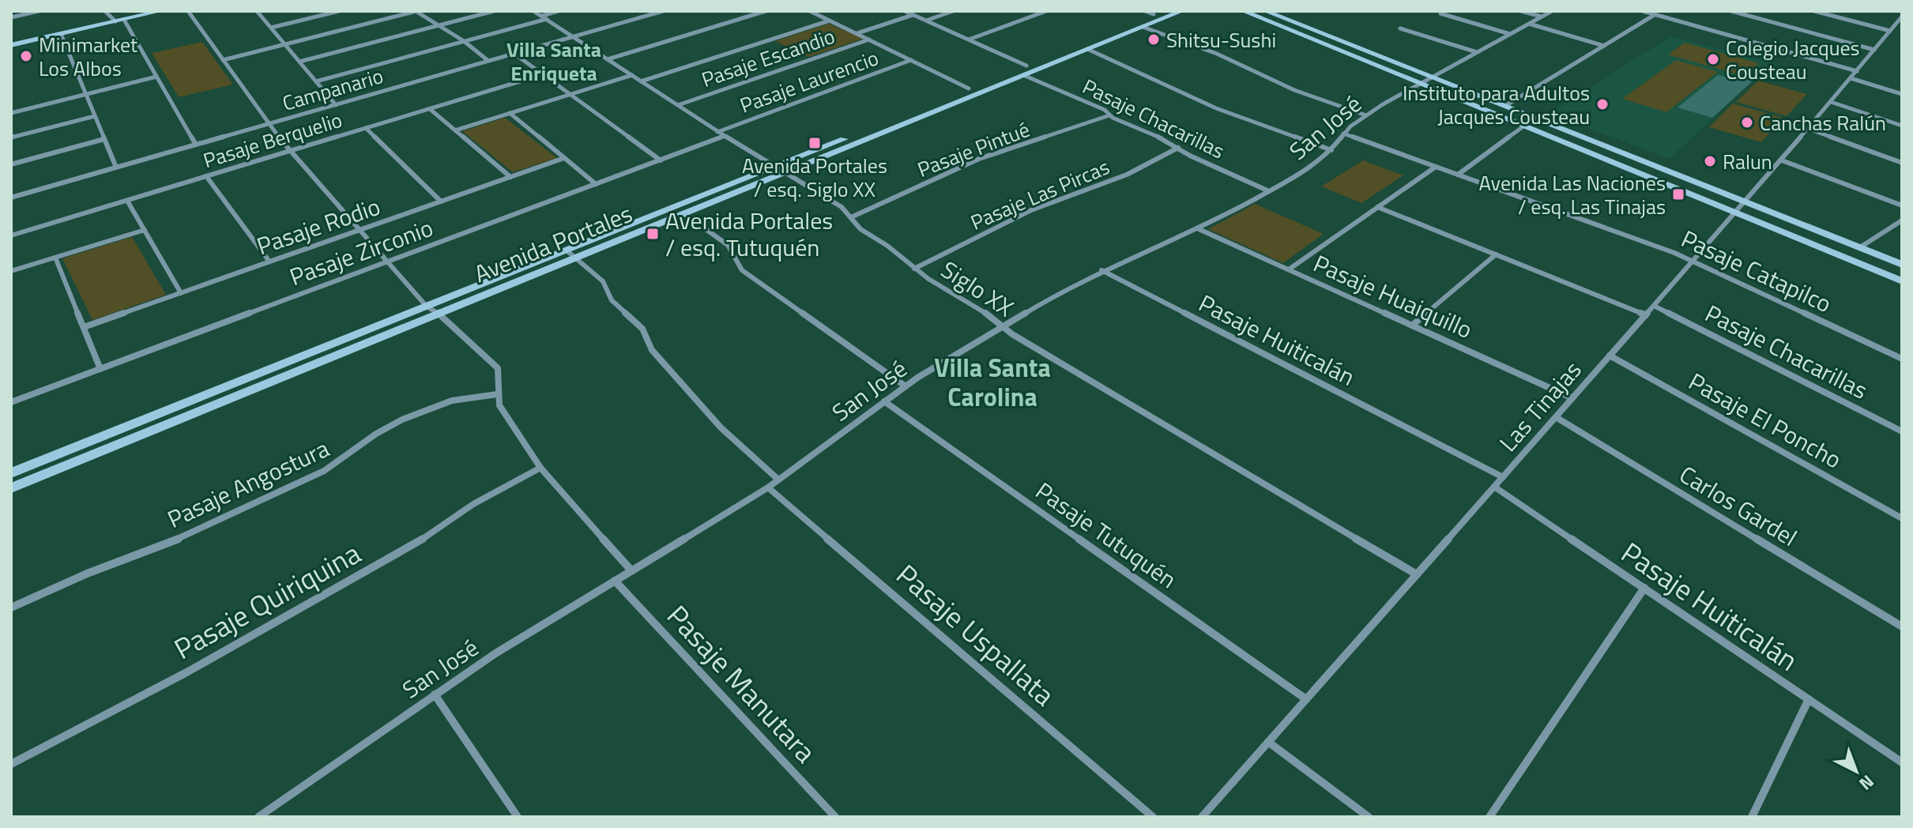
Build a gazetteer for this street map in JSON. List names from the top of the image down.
{
  "streets": {
    "main road": ["Avenida Portales"],
    "street": [
      "Pasaje Escandio",
      "Pasaje Laurencio",
      "Campanario",
      "Pasaje Chacarillas",
      "San José",
      "Pasaje Berquelio",
      "Pasaje Pintué",
      "Pasaje Las Pircas",
      "Pasaje Rodio",
      "Pasaje Zirconio",
      "Pasaje Catapilco",
      "Siglo XX",
      "Pasaje Huaiquillo",
      "Pasaje Huiticalán",
      "Las Tinajas",
      "Pasaje El Poncho",
      "Pasaje Angostura",
      "Carlos Gardel",
      "Pasaje Tutuquén",
      "Pasaje Quiriquina",
      "Pasaje Uspallata",
      "Pasaje Manutara"
    ]
  },
  "crossings": [
    ["Pasaje Escandio", "Siglo XX"],
    ["Pasaje Laurencio", "Siglo XX"],
    ["Campanario", "Siglo XX"],
    ["Pasaje Chacarillas", "San José"],
    ["Pasaje Chacarillas", "Pasaje Pintué"],
    ["Pasaje Chacarillas", "Pasaje Las Pircas"],
    ["Pasaje Chacarillas", "Avenida Portales"],
    ["Pasaje Chacarillas", "Las Tinajas"],
    ["San José", "Pasaje Catapilco"],
    ["San José", "Siglo XX"],
    ["San José", "Pasaje Huaiquillo"],
    ["San José", "Pasaje Huiticalán"],
    ["San José", "Pasaje Tutuquén"],
    ["San José", "Pasaje Uspallata"],
    ["San José", "Pasaje Manutara"],
    ["Pasaje Pintué", "Siglo XX"],
    ["Pasaje Las Pircas", "Siglo XX"],
    ["Avenida Portales", "Siglo XX"],
    ["Pasaje Zirconio", "Siglo XX"],
    ["Pasaje Catapilco", "Las Tinajas"],
    ["Siglo XX", "Las Tinajas"],
    ["Pasaje Huaiquillo", "Las Tinajas"],
    ["Pasaje Huiticalán", "Las Tinajas"],
    ["Las Tinajas", "Pasaje El Poncho"],
    ["Las Tinajas", "Carlos Gardel"],
    ["Las Tinajas", "Pasaje Tutuquén"]
  ],
  "districts": ["Villa Santa Enriqueta", "Villa Santa Carolina"],
  "places": {
    "other": [
      "Shitsu-Sushi",
      "Minimarket Los Albos",
      "Colegio Jacques Cousteau",
      "Instituto para Adultos Jacques Cousteau",
      "Canchas Ralún",
      "Ralun"
    ],
    "transit": ["Avenida Portales / esq. Siglo XX", "Avenida Las Naciones / esq. Las Tinajas", "Avenida Portales / esq. Tutuquén"]
  },
  "north": "bottom right"
}
